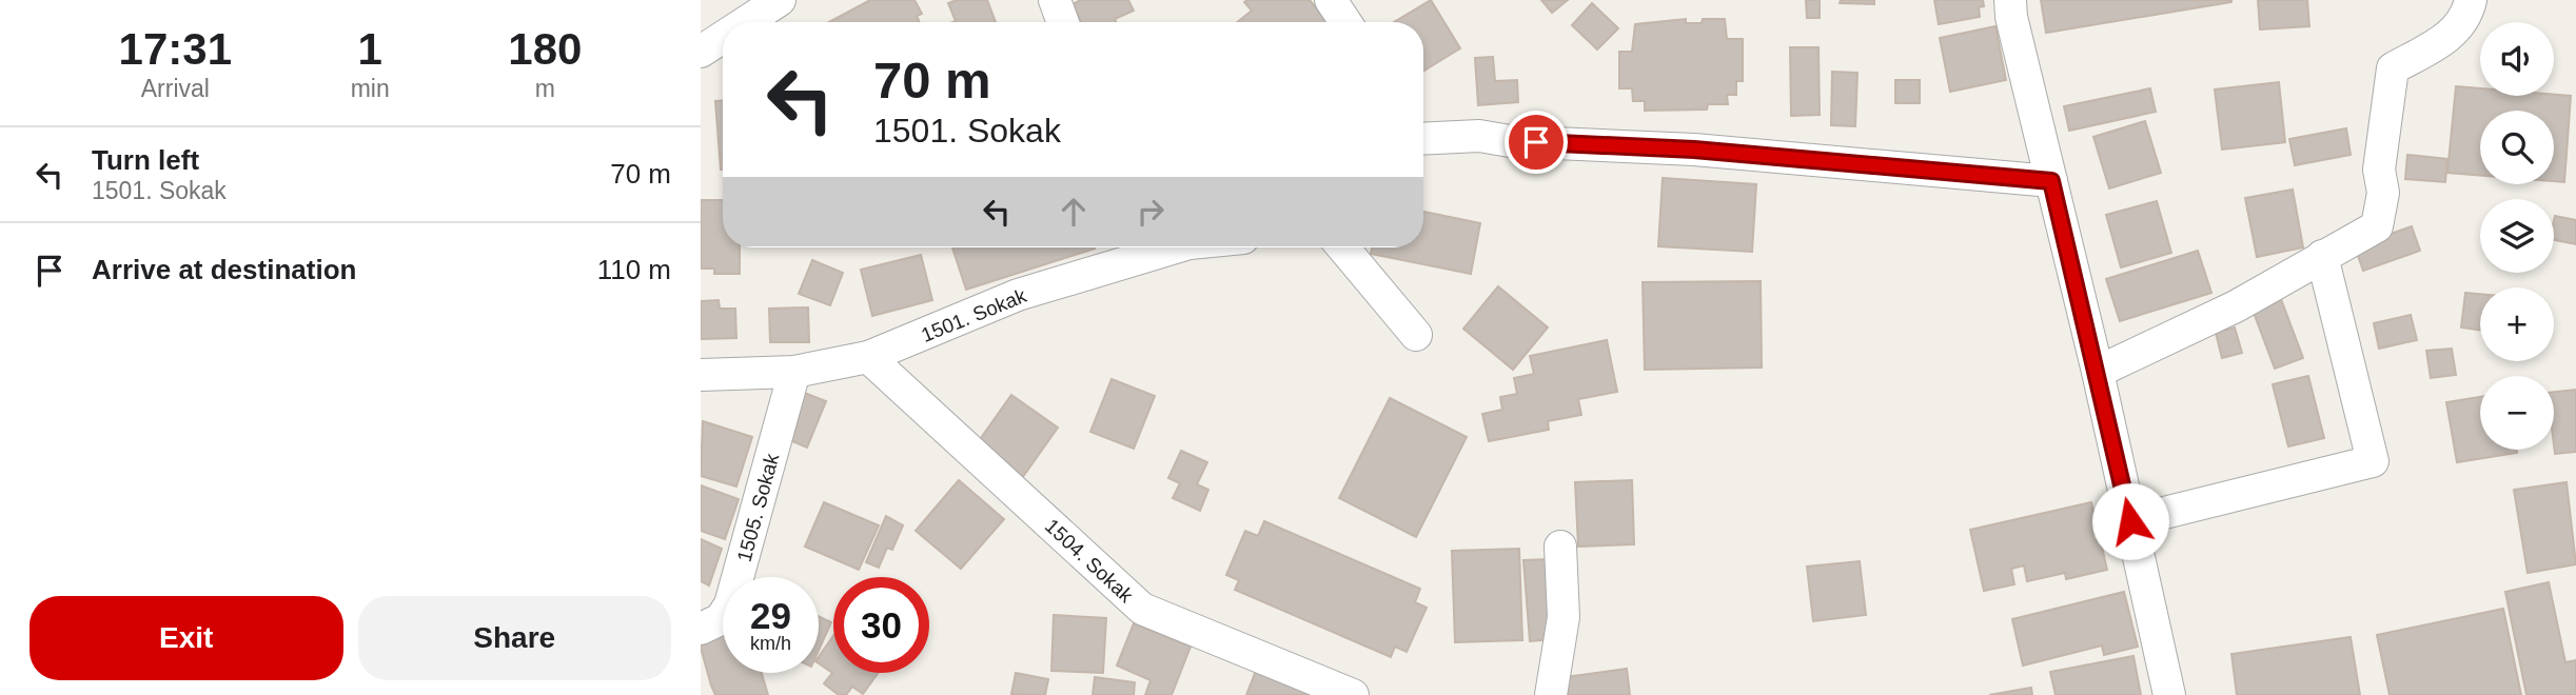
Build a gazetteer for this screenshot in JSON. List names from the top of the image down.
{
  "streets": {
    "street": ["1501. Sokak", "1505. Sokak", "1504. Sokak"]
  },
  "crossings": [
    ["1501. Sokak", "1505. Sokak"],
    ["1501. Sokak", "1504. Sokak"]
  ],
  "page": {
    "eta": [
      "17:31",
      "Arrival",
      "1",
      "min",
      "180",
      "m"
    ],
    "map_buttons": ["+", "−"],
    "turn": ["70 m", "1501. Sokak"],
    "list": [
      {
        "name": "Turn left",
        "note": "1501. Sokak",
        "value": "70 m"
      },
      {
        "name": "Arrive at destination",
        "value": "110 m"
      }
    ],
    "speed": "29 km/h",
    "limit": "30",
    "buttons": ["Exit", "Share"]
  }
}
